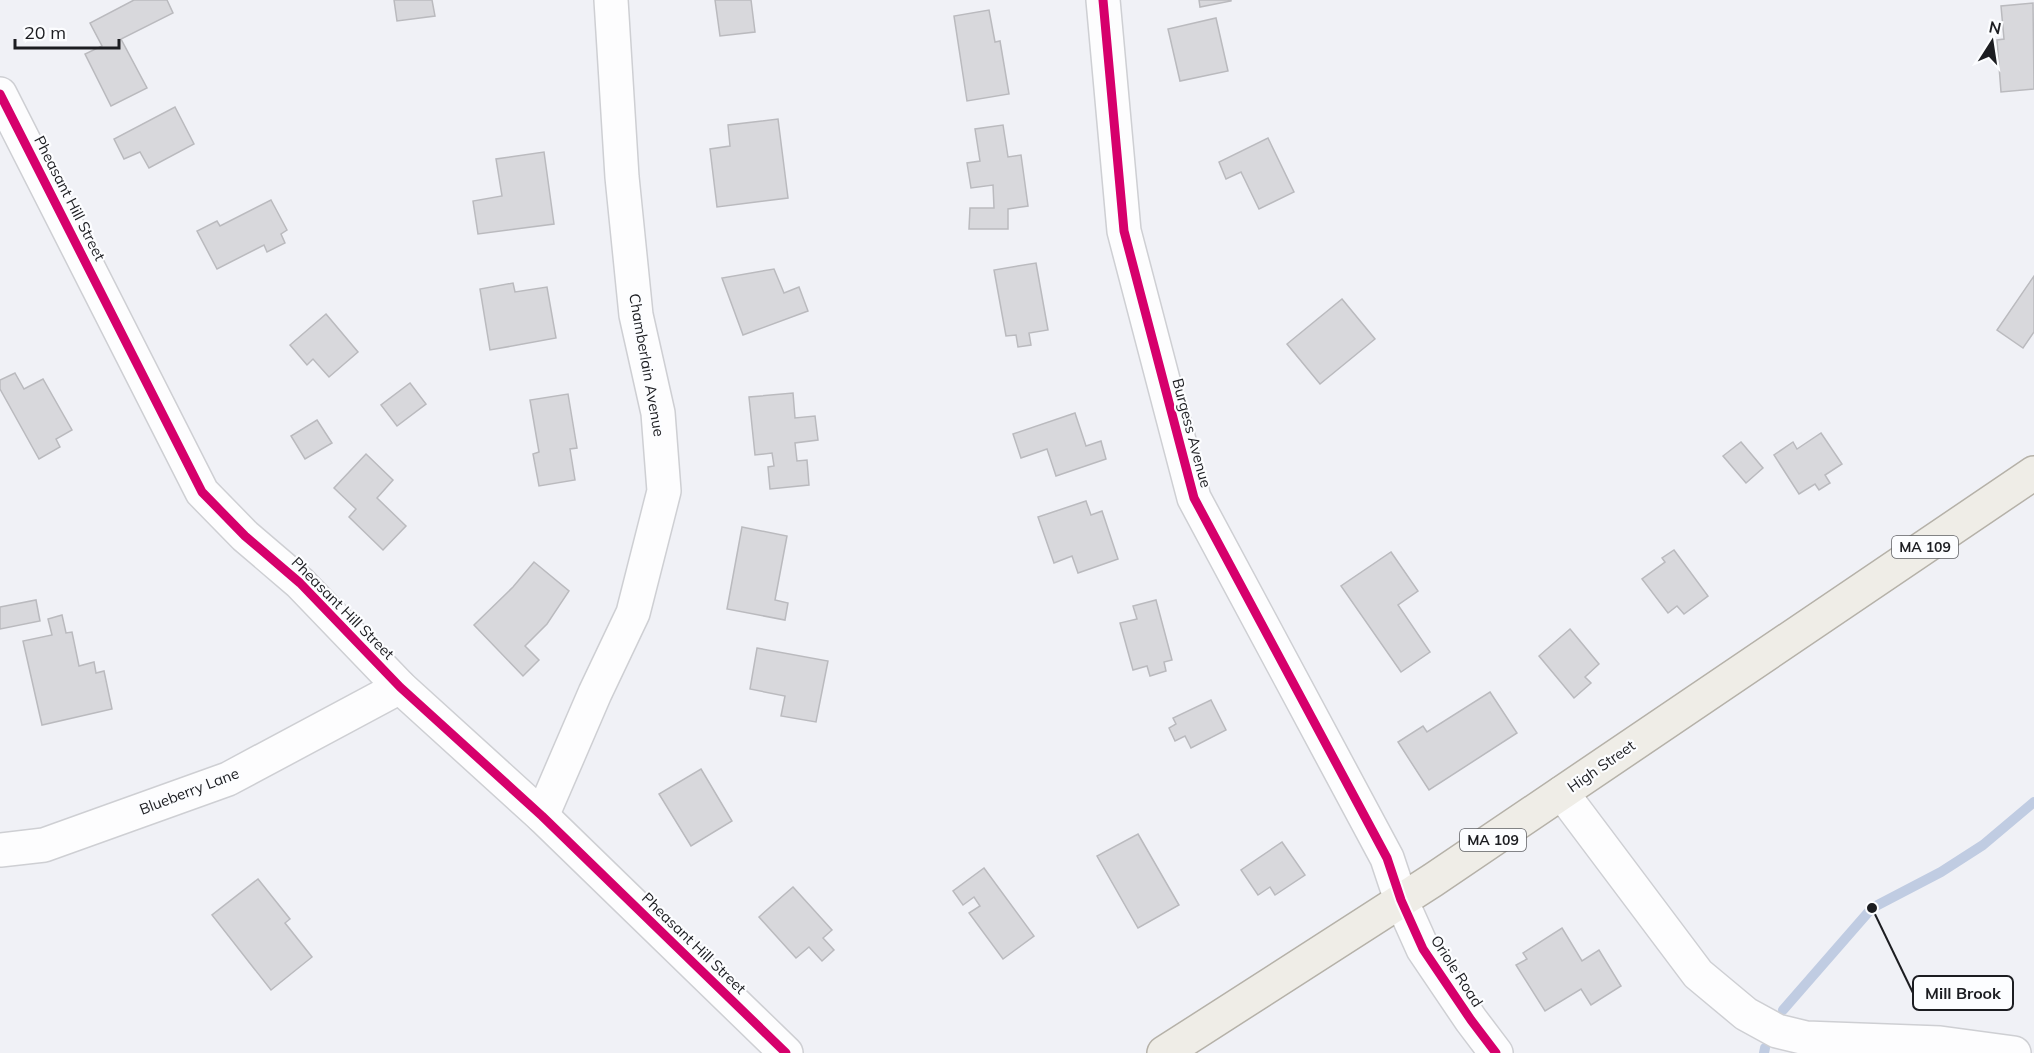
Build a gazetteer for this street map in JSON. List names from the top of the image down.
{
  "streets": {
    "main road": ["MA 109", "High Street"],
    "street": [
      "Pheasant Hill Street",
      "Chamberlain Avenue",
      "Burgess Avenue",
      "Blueberry Lane",
      "Oriole Road"
    ]
  },
  "crossings": [
    ["Pheasant Hill Street", "Chamberlain Avenue"],
    ["Pheasant Hill Street", "Blueberry Lane"],
    ["Burgess Avenue", "High Street"],
    ["Burgess Avenue", "Oriole Road"],
    ["High Street", "Oriole Road"]
  ],
  "places": ["Mill Brook"],
  "scale_bar": "20 m",
  "north": "top"
}
